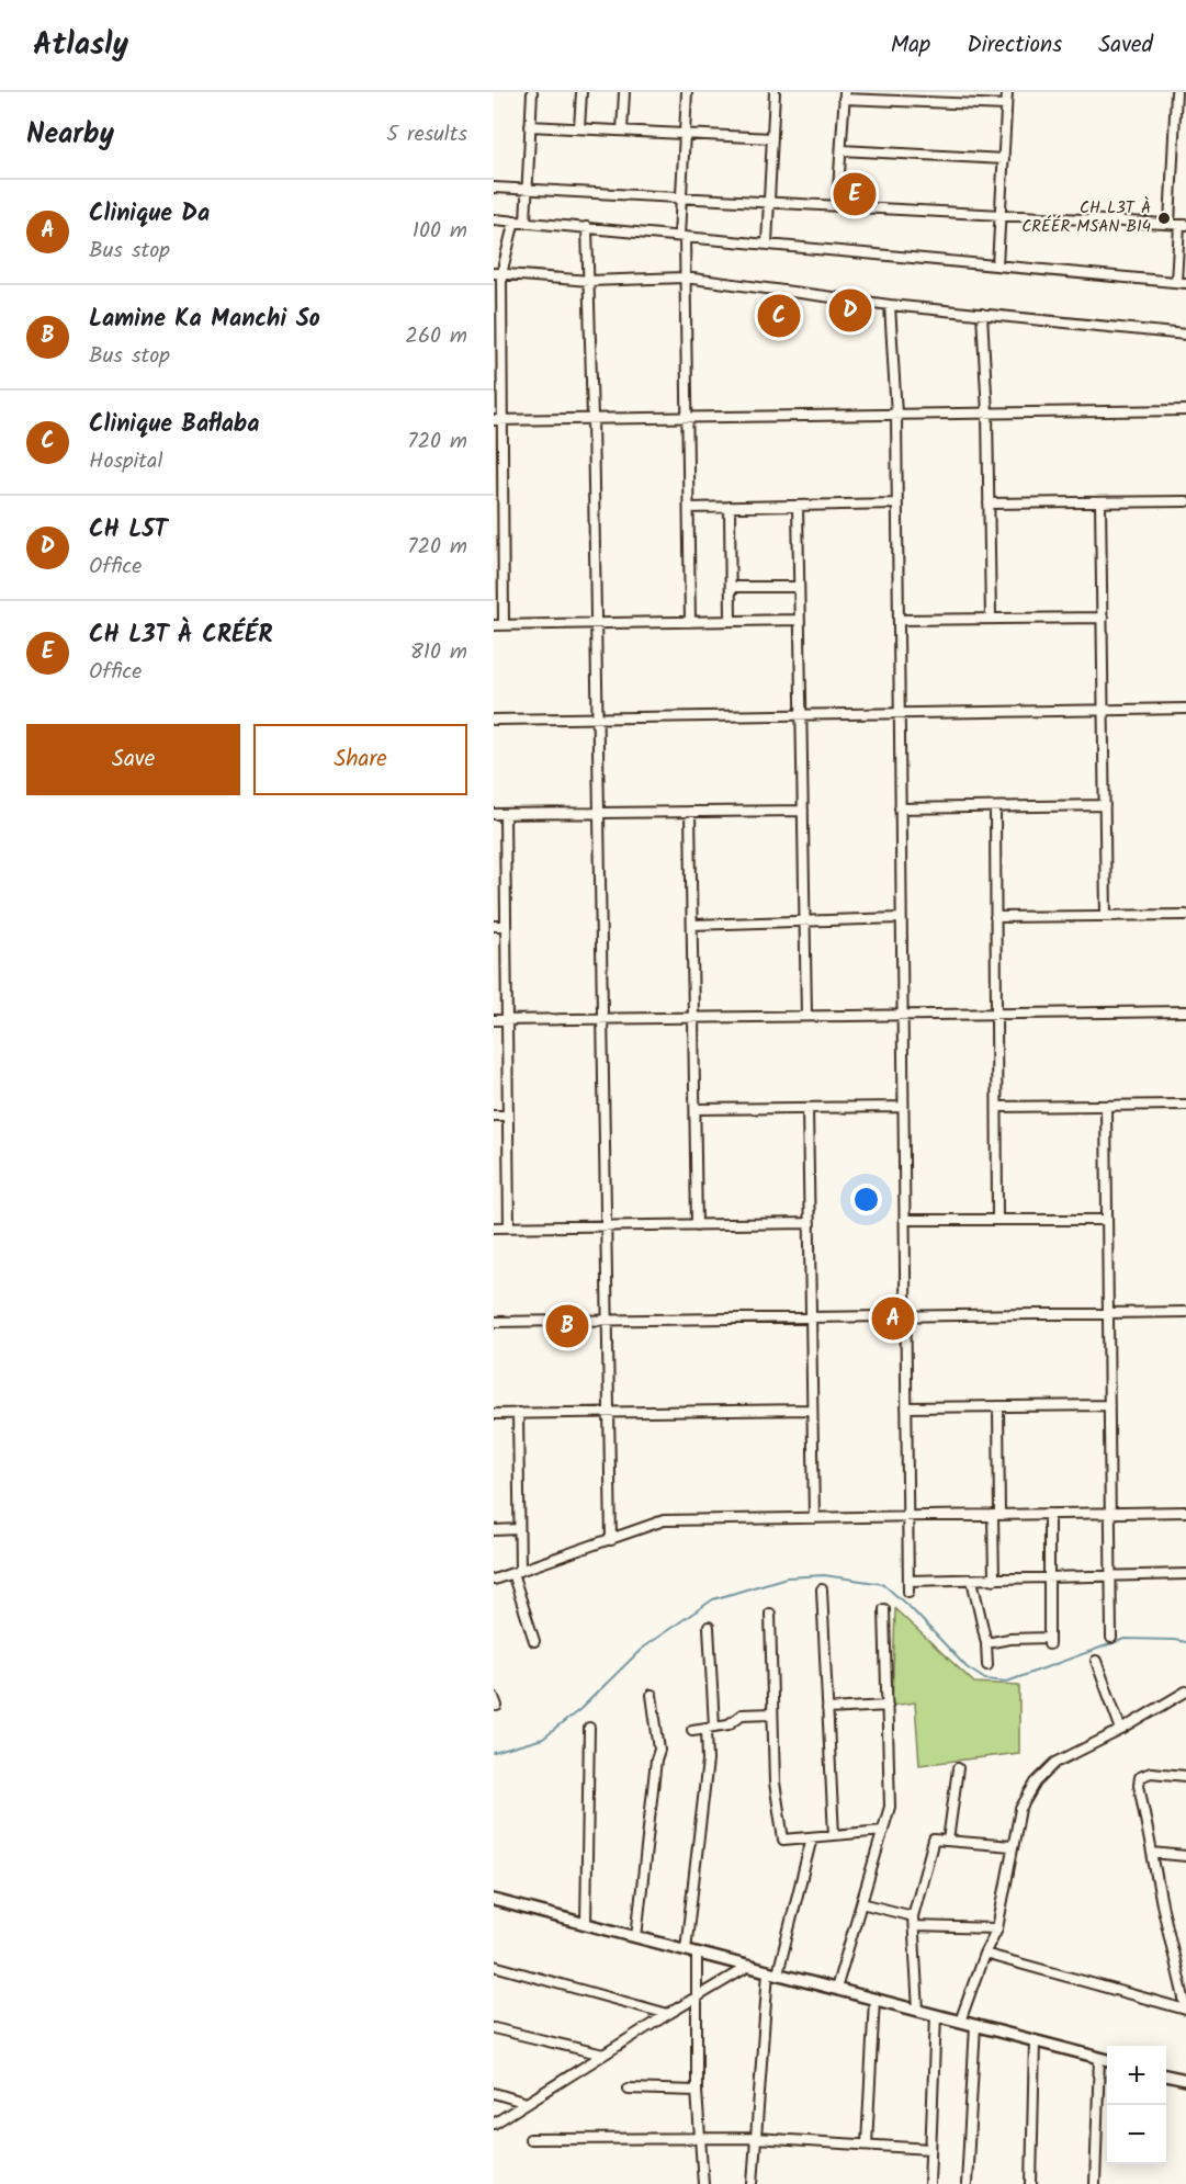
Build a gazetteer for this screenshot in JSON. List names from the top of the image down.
{
  "places": ["CH L3T À CRÉÉR MSAN B14"],
  "page": {
    "header": "Atlasly",
    "nav": ["Map", "Directions", "Saved"],
    "heading": ["Nearby", "5 results"],
    "pins": [
      "E",
      "D",
      "C",
      "A",
      "B"
    ],
    "list": [
      {
        "mark": "A",
        "name": "Clinique Da",
        "note": "Bus stop",
        "value": "100 m"
      },
      {
        "mark": "B",
        "name": "Lamine Ka Manchi So",
        "note": "Bus stop",
        "value": "260 m"
      },
      {
        "mark": "C",
        "name": "Clinique Baflaba",
        "note": "Hospital",
        "value": "720 m"
      },
      {
        "mark": "D",
        "name": "CH L5T",
        "note": "Office",
        "value": "720 m"
      },
      {
        "mark": "E",
        "name": "CH L3T À CRÉÉR",
        "note": "Office",
        "value": "810 m"
      }
    ],
    "buttons": ["Save", "Share"],
    "map_buttons": ["+", "−"]
  }
}
